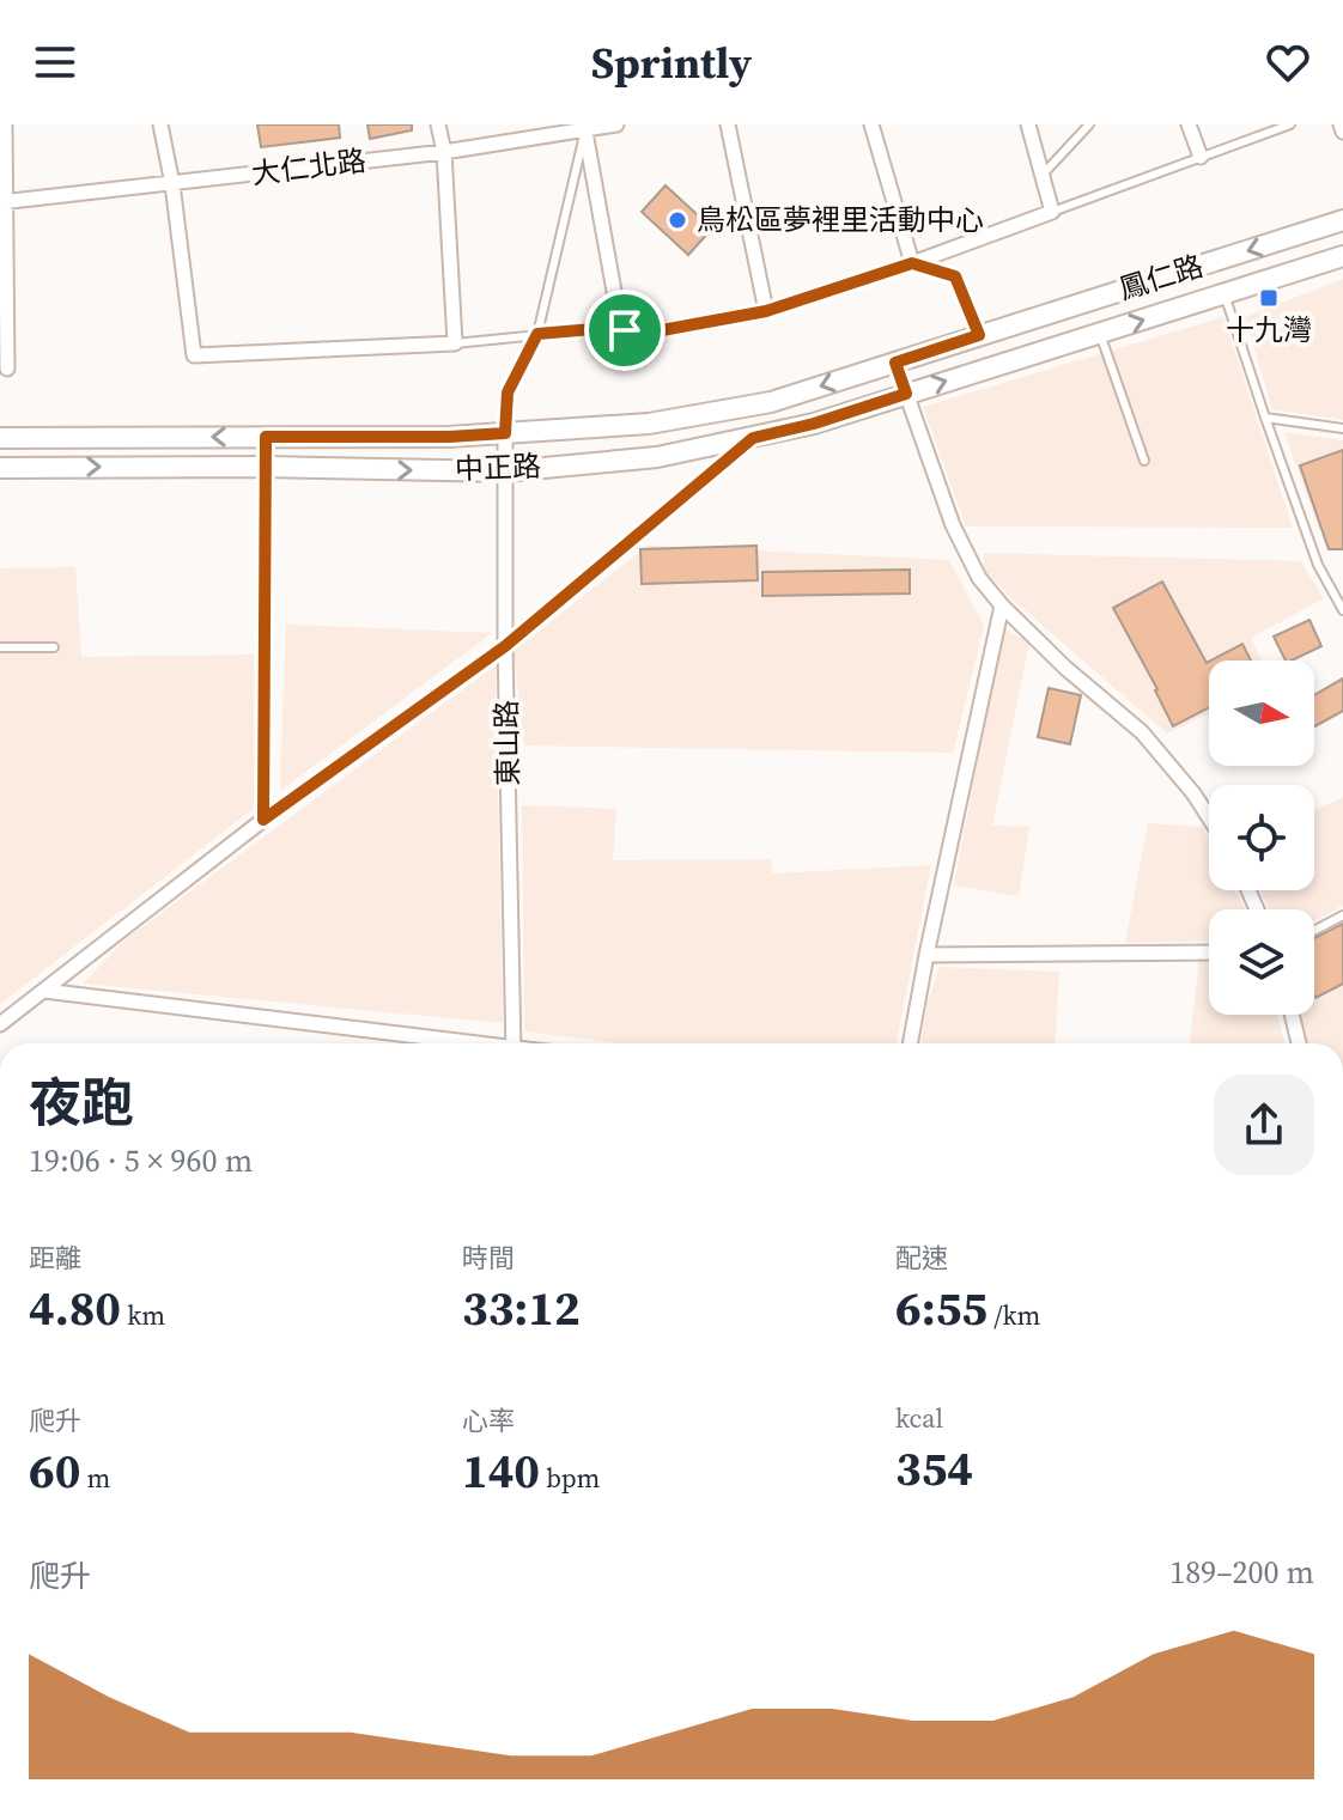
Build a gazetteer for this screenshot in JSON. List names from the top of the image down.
{
  "streets": {
    "main road": ["鳳仁路", "中正路"],
    "street": ["大仁北路", "東山路"]
  },
  "crossings": [
    ["鳳仁路", "中正路"],
    ["中正路", "東山路"]
  ],
  "places": {
    "other": ["鳥松區夢裡里活動中心"],
    "transit": ["十九灣"]
  },
  "north": "right",
  "page": {
    "header": "Sprintly",
    "heading": ["夜跑", "19:06 · 5 × 960 m"],
    "stats": [
      ["距離", "4.80 km"],
      ["時間", "33:12"],
      ["配速", "6:55 /km"],
      ["爬升", "60 m"],
      ["心率", "140 bpm"],
      ["kcal", "354"]
    ],
    "chart": ["爬升", "189–200 m"]
  }
}
